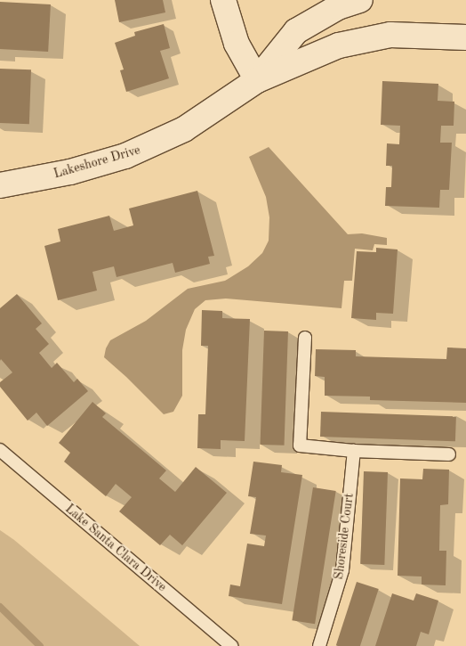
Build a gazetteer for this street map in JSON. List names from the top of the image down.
{
  "streets": {
    "street": ["Lakeshore Drive"],
    "lane": ["Shoreside Court", "Lake Santa Clara Drive"]
  }
}
